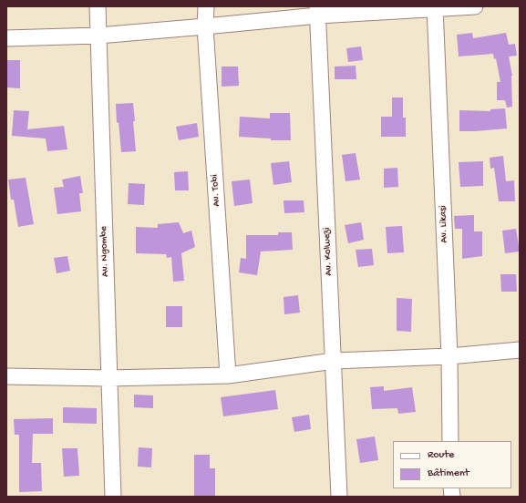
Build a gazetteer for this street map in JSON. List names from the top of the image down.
{
  "streets": {
    "street": [
      "Av. Tobi",
      "Av. Likasi",
      "Av. Ngombe",
      "Av. Kolwezi"
    ]
  },
  "legend": ["Route", "Bâtiment"]
}
